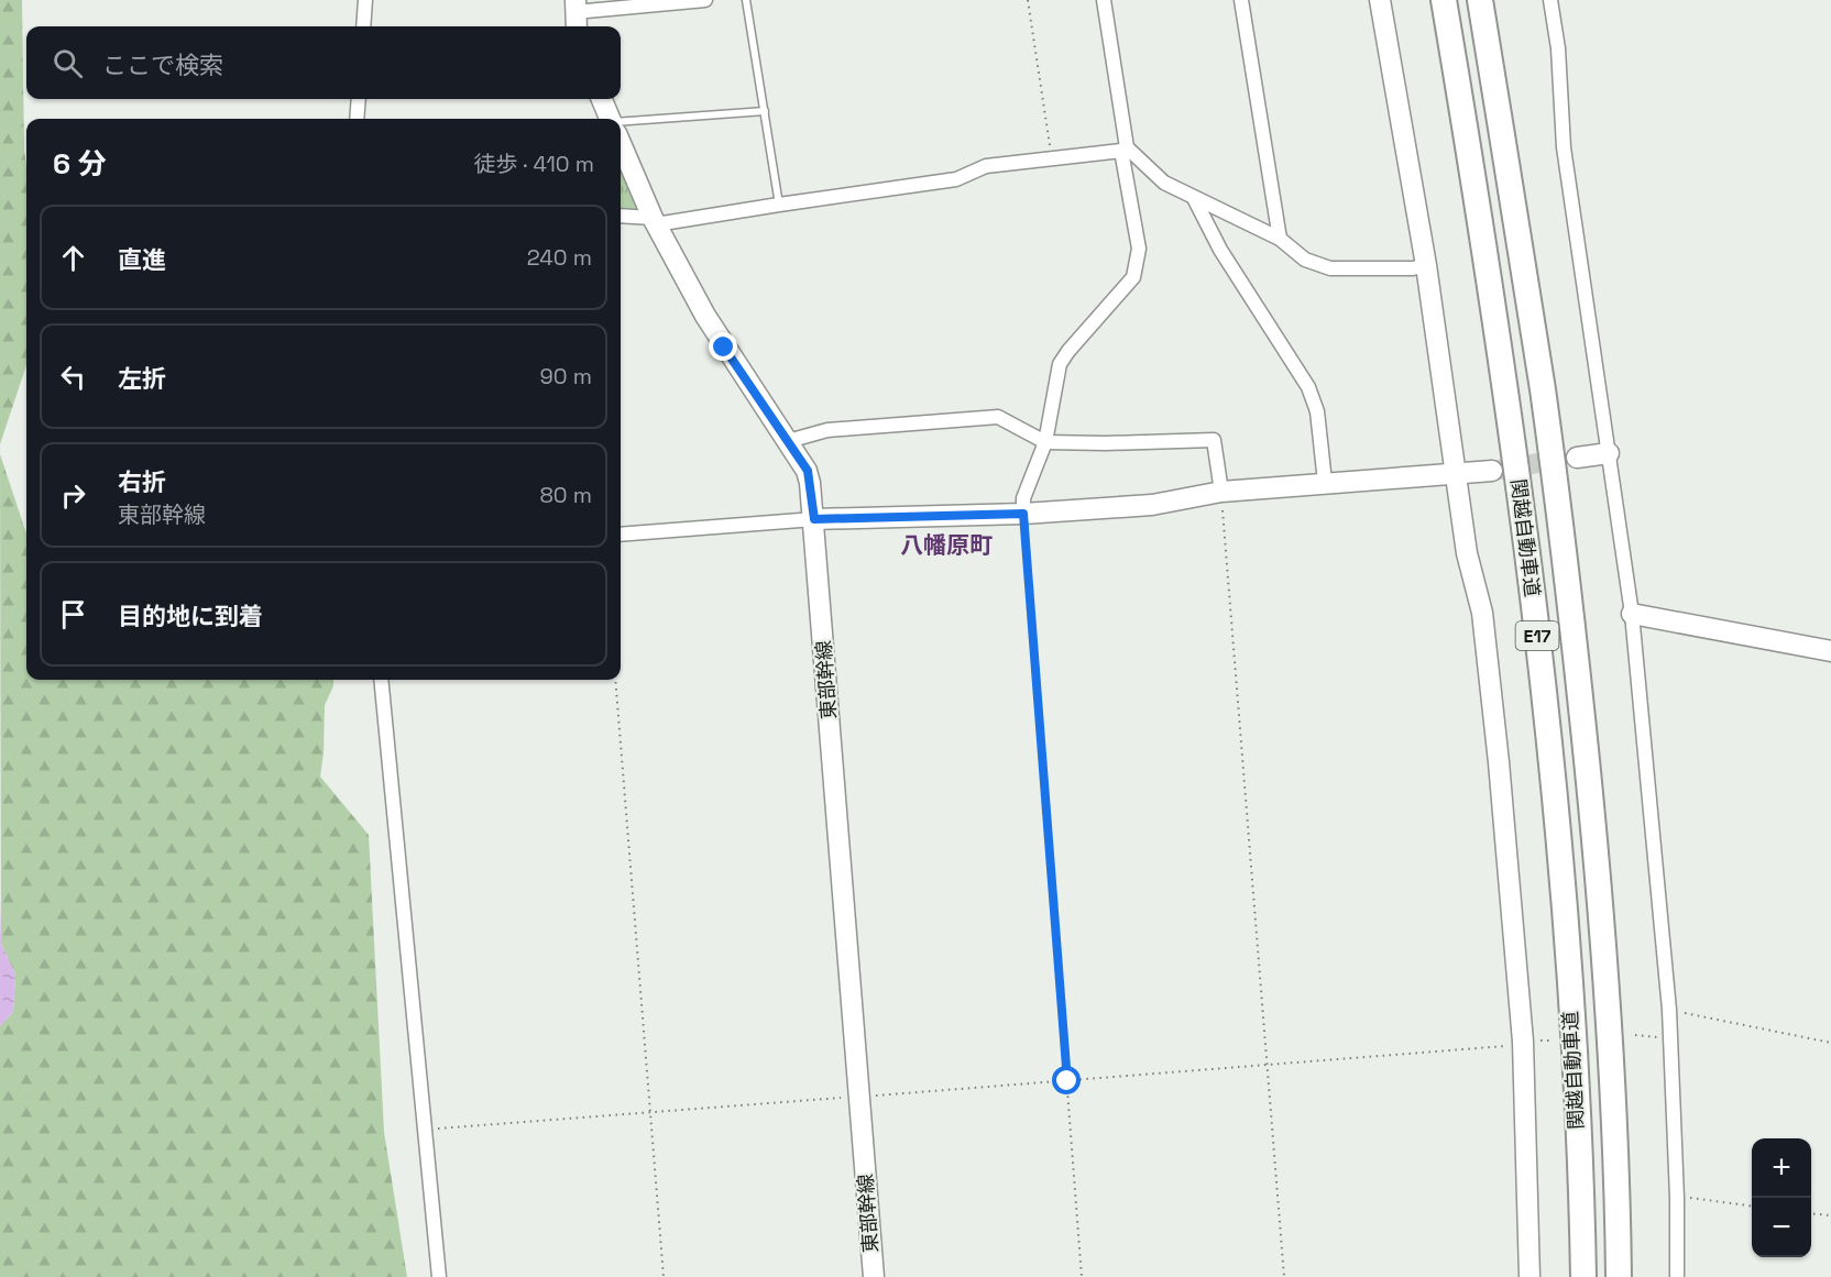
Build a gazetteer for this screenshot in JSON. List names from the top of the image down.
{
  "streets": {
    "highway": ["関越自動車道", "E17"],
    "street": ["東部幹線"]
  },
  "districts": ["八幡原町"],
  "page": {
    "search": "ここで検索",
    "heading": ["6 分", "徒歩 · 410 m"],
    "list": [
      ["直進", "240 m"],
      ["左折", "90 m"],
      ["右折", "東部幹線", "80 m"],
      "目的地に到着"
    ],
    "map_buttons": ["+", "−"]
  }
}
